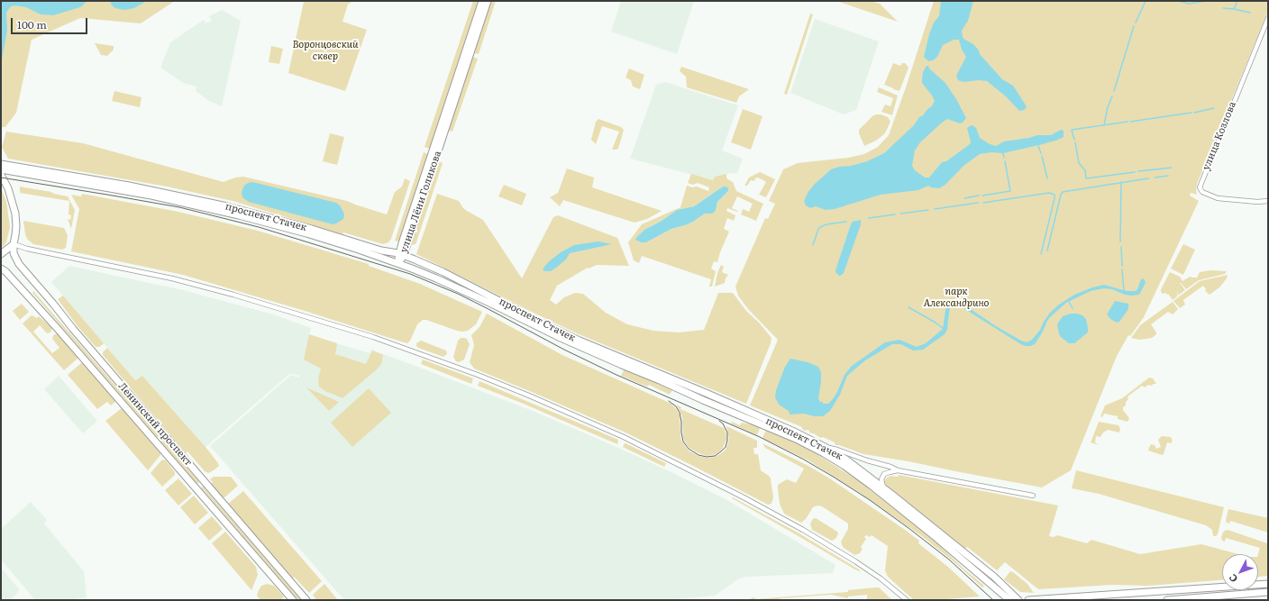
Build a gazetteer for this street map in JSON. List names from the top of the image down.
{
  "streets": {
    "main road": ["улица Лёни Голикова", "проспект Стачек", "Ленинский проспект"],
    "street": ["улица Козлова"]
  },
  "crossings": [
    ["улица Лёни Голикова", "проспект Стачек"]
  ],
  "parks": ["Воронцовский сквер", "парк Александрино"],
  "scale_bar": "100 m",
  "north": "bottom left"
}
